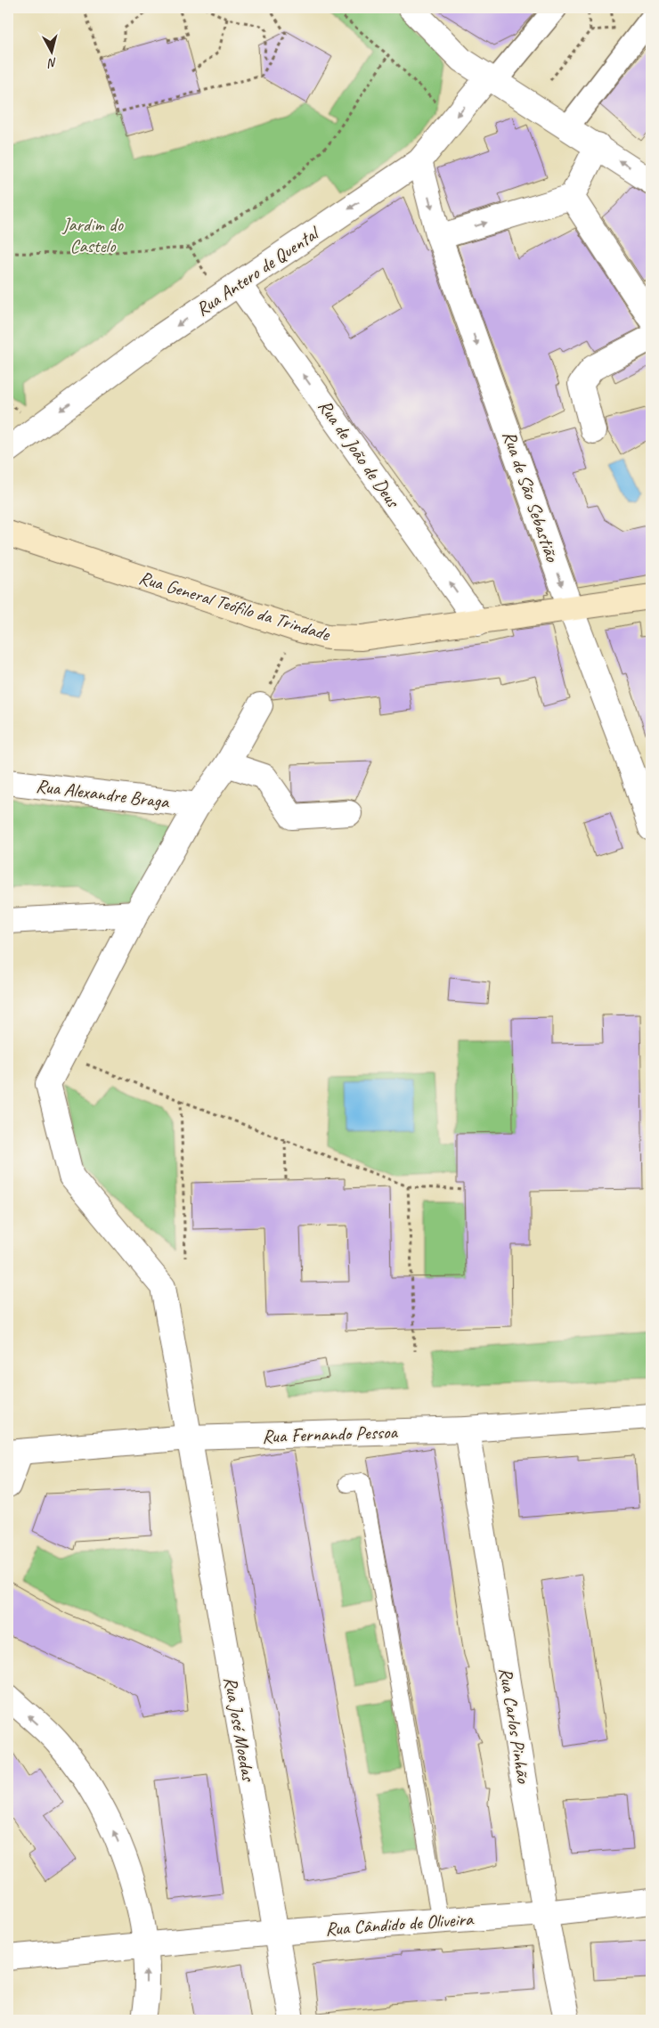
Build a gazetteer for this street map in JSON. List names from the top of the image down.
{
  "streets": {
    "main road": ["Rua General Teófilo da Trindade"],
    "street": [
      "Rua Antero de Quental",
      "Rua de João de Deus",
      "Rua de São Sebastião",
      "Rua Alexandre Braga",
      "Rua Fernando Pessoa",
      "Rua Carlos Pinhão",
      "Rua José Moedas",
      "Rua Cândido de Oliveira"
    ]
  },
  "crossings": [
    ["Rua Antero de Quental", "Rua de João de Deus"],
    ["Rua Antero de Quental", "Rua de São Sebastião"],
    ["Rua de João de Deus", "Rua General Teófilo da Trindade"],
    ["Rua de São Sebastião", "Rua General Teófilo da Trindade"],
    ["Rua Alexandre Braga", "Rua José Moedas"],
    ["Rua Fernando Pessoa", "Rua Carlos Pinhão"],
    ["Rua Fernando Pessoa", "Rua José Moedas"],
    ["Rua Carlos Pinhão", "Rua Cândido de Oliveira"],
    ["Rua José Moedas", "Rua Cândido de Oliveira"]
  ],
  "one_way": ["Rua Antero de Quental", "Rua de João de Deus"],
  "parks": ["Jardim do Castelo"],
  "north": "bottom"
}
